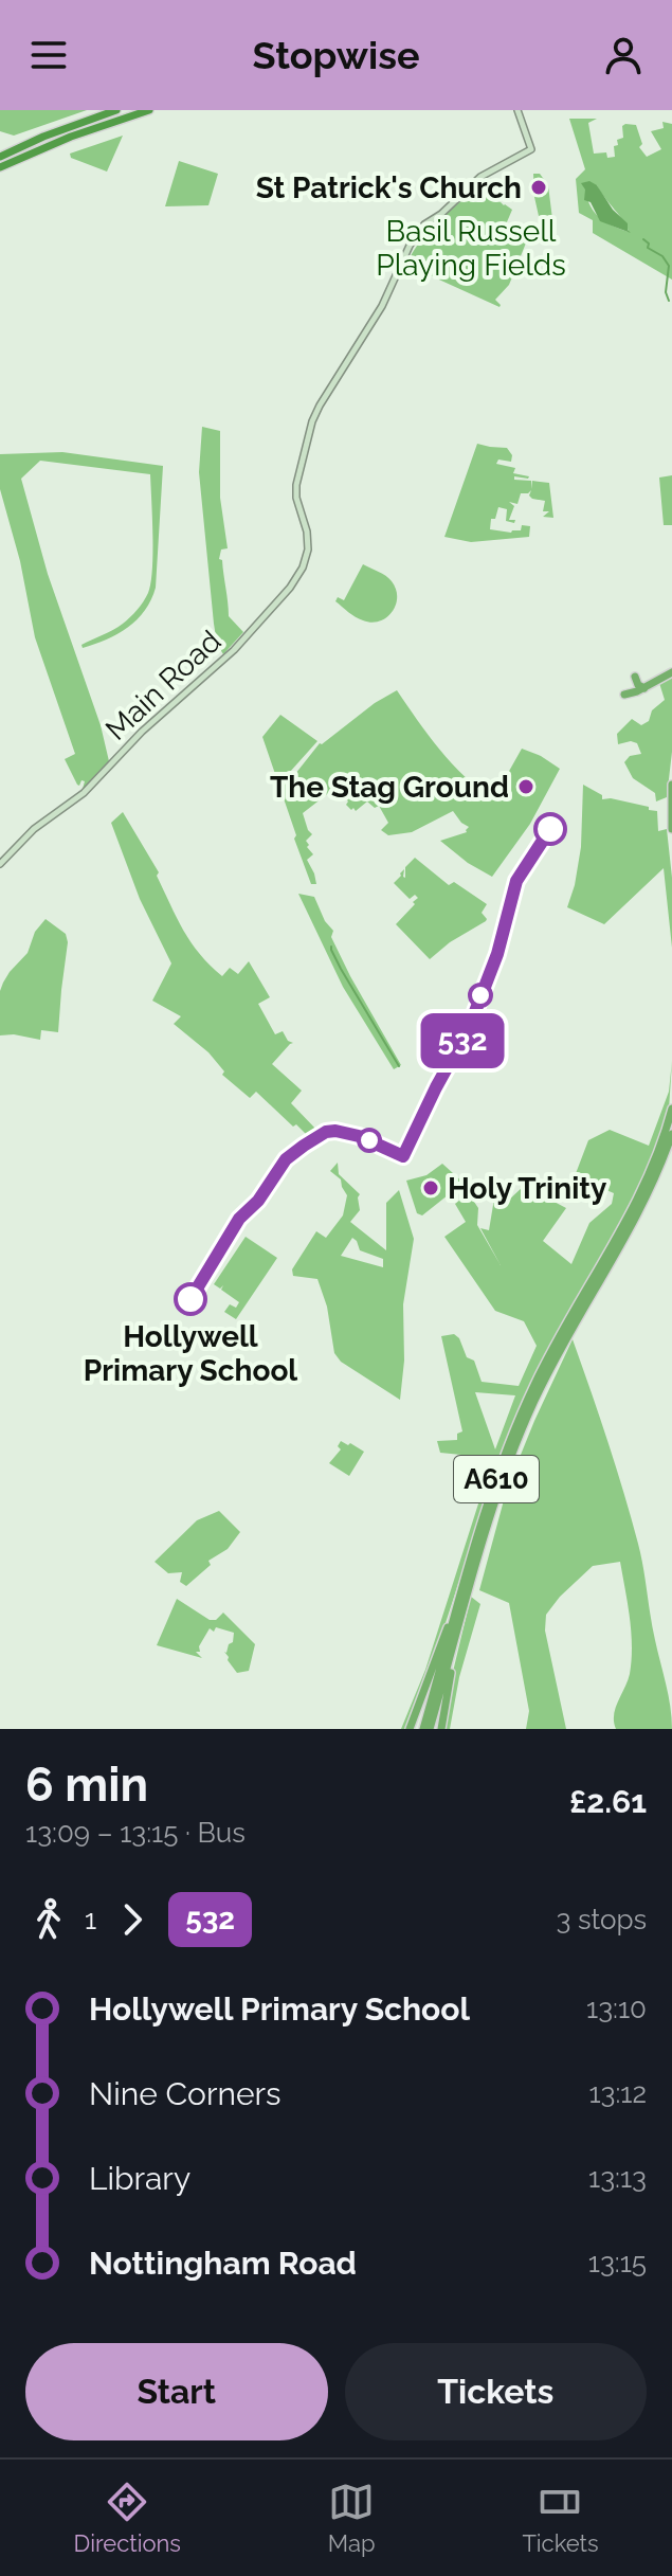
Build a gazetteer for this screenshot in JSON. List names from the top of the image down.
{
  "streets": {
    "highway": ["A610"],
    "main road": ["Main Road"]
  },
  "parks": ["Basil Russell Playing Fields"],
  "places": [
    "St Patrick's Church",
    "The Stag Ground",
    "Holy Trinity",
    "Hollywell Primary School"
  ],
  "lines": ["bus line 532"],
  "page": {
    "header": "Stopwise",
    "on_map": "532",
    "heading": ["6 min", "13:09 – 13:15 · Bus", "£2.61"],
    "legs": ["1", "532", "3 stops"],
    "list": [
      {
        "name": "Hollywell Primary School",
        "value": "13:10"
      },
      {
        "name": "Nine Corners",
        "value": "13:12"
      },
      {
        "name": "Library",
        "value": "13:13"
      },
      {
        "name": "Nottingham Road",
        "value": "13:15"
      }
    ],
    "buttons": ["Start", "Tickets"],
    "tabs": ["Directions", "Map", "Tickets"]
  }
}
